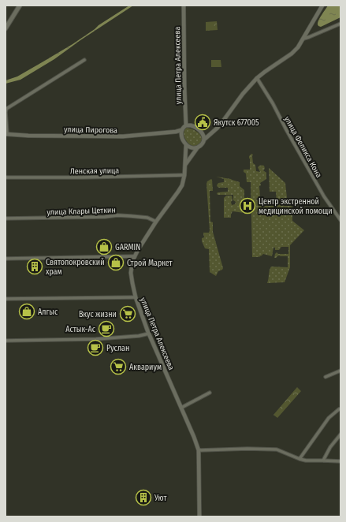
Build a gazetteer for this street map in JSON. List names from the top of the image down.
{
  "streets": {
    "street": [
      "улица Петра Алексеева",
      "улица Пирогова",
      "улица Феликса Кона",
      "Ленская улица",
      "улица Клары Цеткин"
    ]
  },
  "crossings": [
    ["улица Петра Алексеева", "улица Пирогова"],
    ["улица Петра Алексеева", "Ленская улица"],
    ["улица Петра Алексеева", "улица Клары Цеткин"]
  ],
  "places": {
    "public building": ["Якутск 677005"],
    "hospital": ["Центр экстренной медицинской помощи"],
    "shop": ["GARMIN", "Строй Маркет", "Алгыс"],
    "building": ["Святопокровский храм", "Уют"],
    "supermarket": ["Вкус жизни", "Аквариум"],
    "cafe": ["Астык-Ас", "Руслан"]
  }
}
